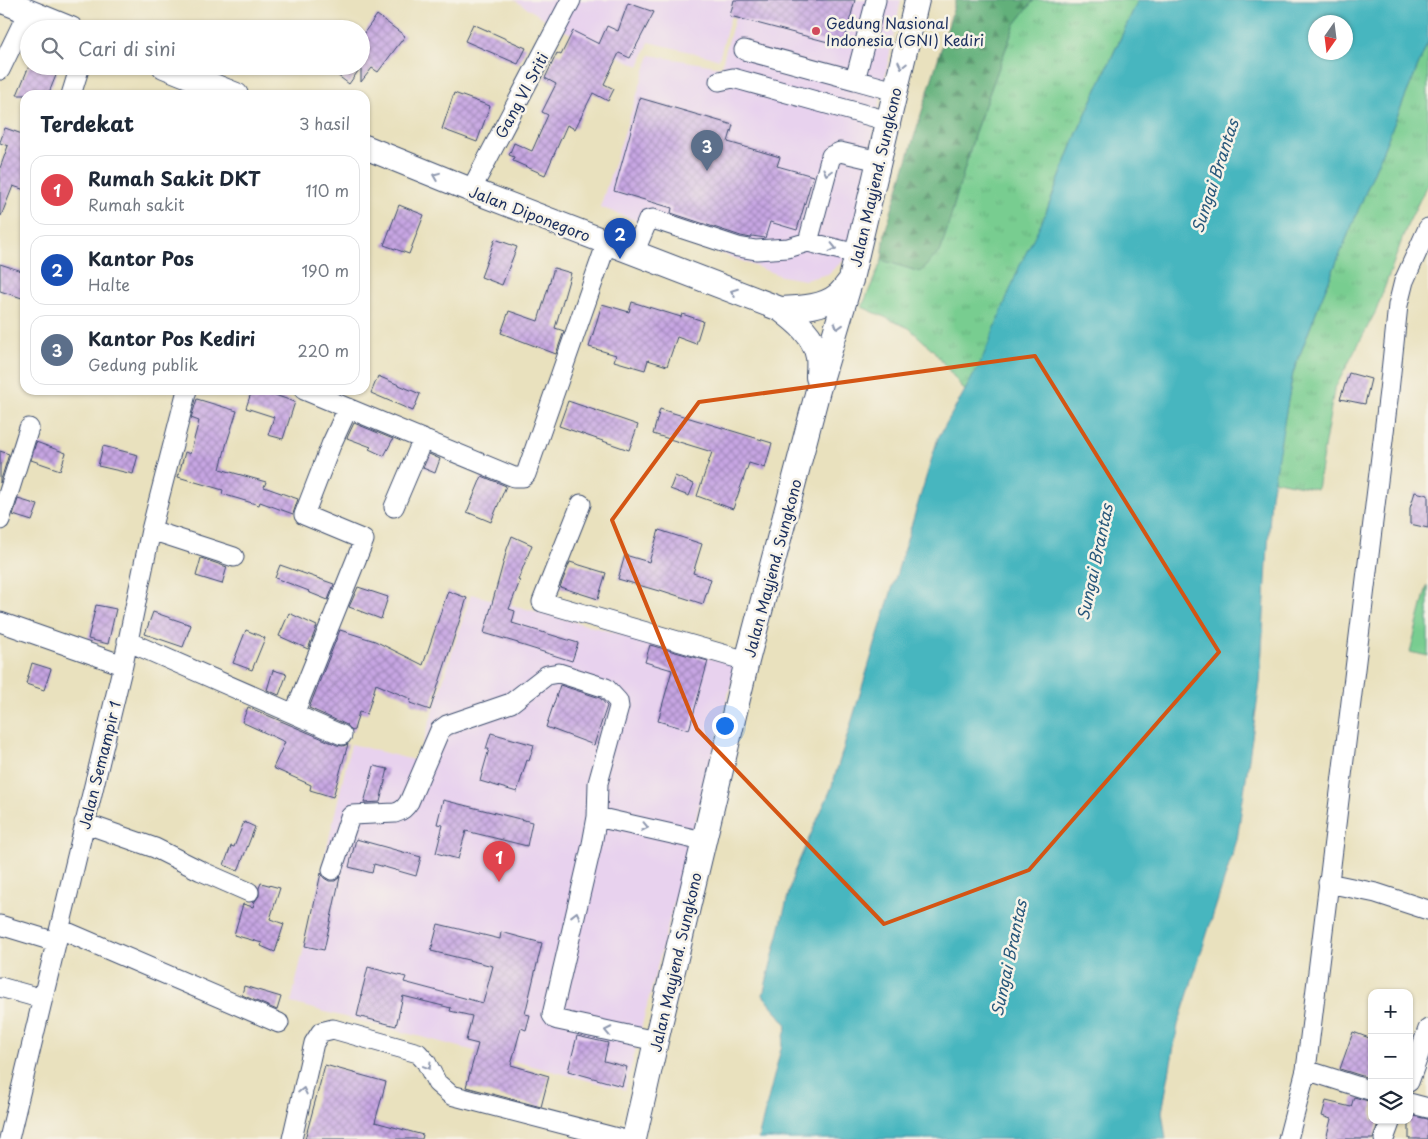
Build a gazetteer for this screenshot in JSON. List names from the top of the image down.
{
  "streets": {
    "main road": ["Jalan Mayjend. Sungkono", "Jalan Diponegoro"],
    "street": ["Gang VI Sriti", "Jalan Semampir 1"]
  },
  "crossings": [
    ["Gang VI Sriti", "Jalan Diponegoro"],
    ["Jalan Mayjend. Sungkono", "Jalan Diponegoro"]
  ],
  "one_way": ["Jalan Diponegoro"],
  "water": ["Sungai Brantas"],
  "places": ["Gedung Nasional Indonesia (GNI) Kediri"],
  "north": "bottom",
  "page": {
    "search": "Cari di sini",
    "heading": ["Terdekat", "3 hasil"],
    "pins": ["3", "2", "1"],
    "list": [
      {
        "mark": "1",
        "name": "Rumah Sakit DKT",
        "note": "Rumah sakit",
        "value": "110 m"
      },
      {
        "mark": "2",
        "name": "Kantor Pos",
        "note": "Halte",
        "value": "190 m"
      },
      {
        "mark": "3",
        "name": "Kantor Pos Kediri",
        "note": "Gedung publik",
        "value": "220 m"
      }
    ],
    "map_buttons": ["+", "−"]
  }
}
